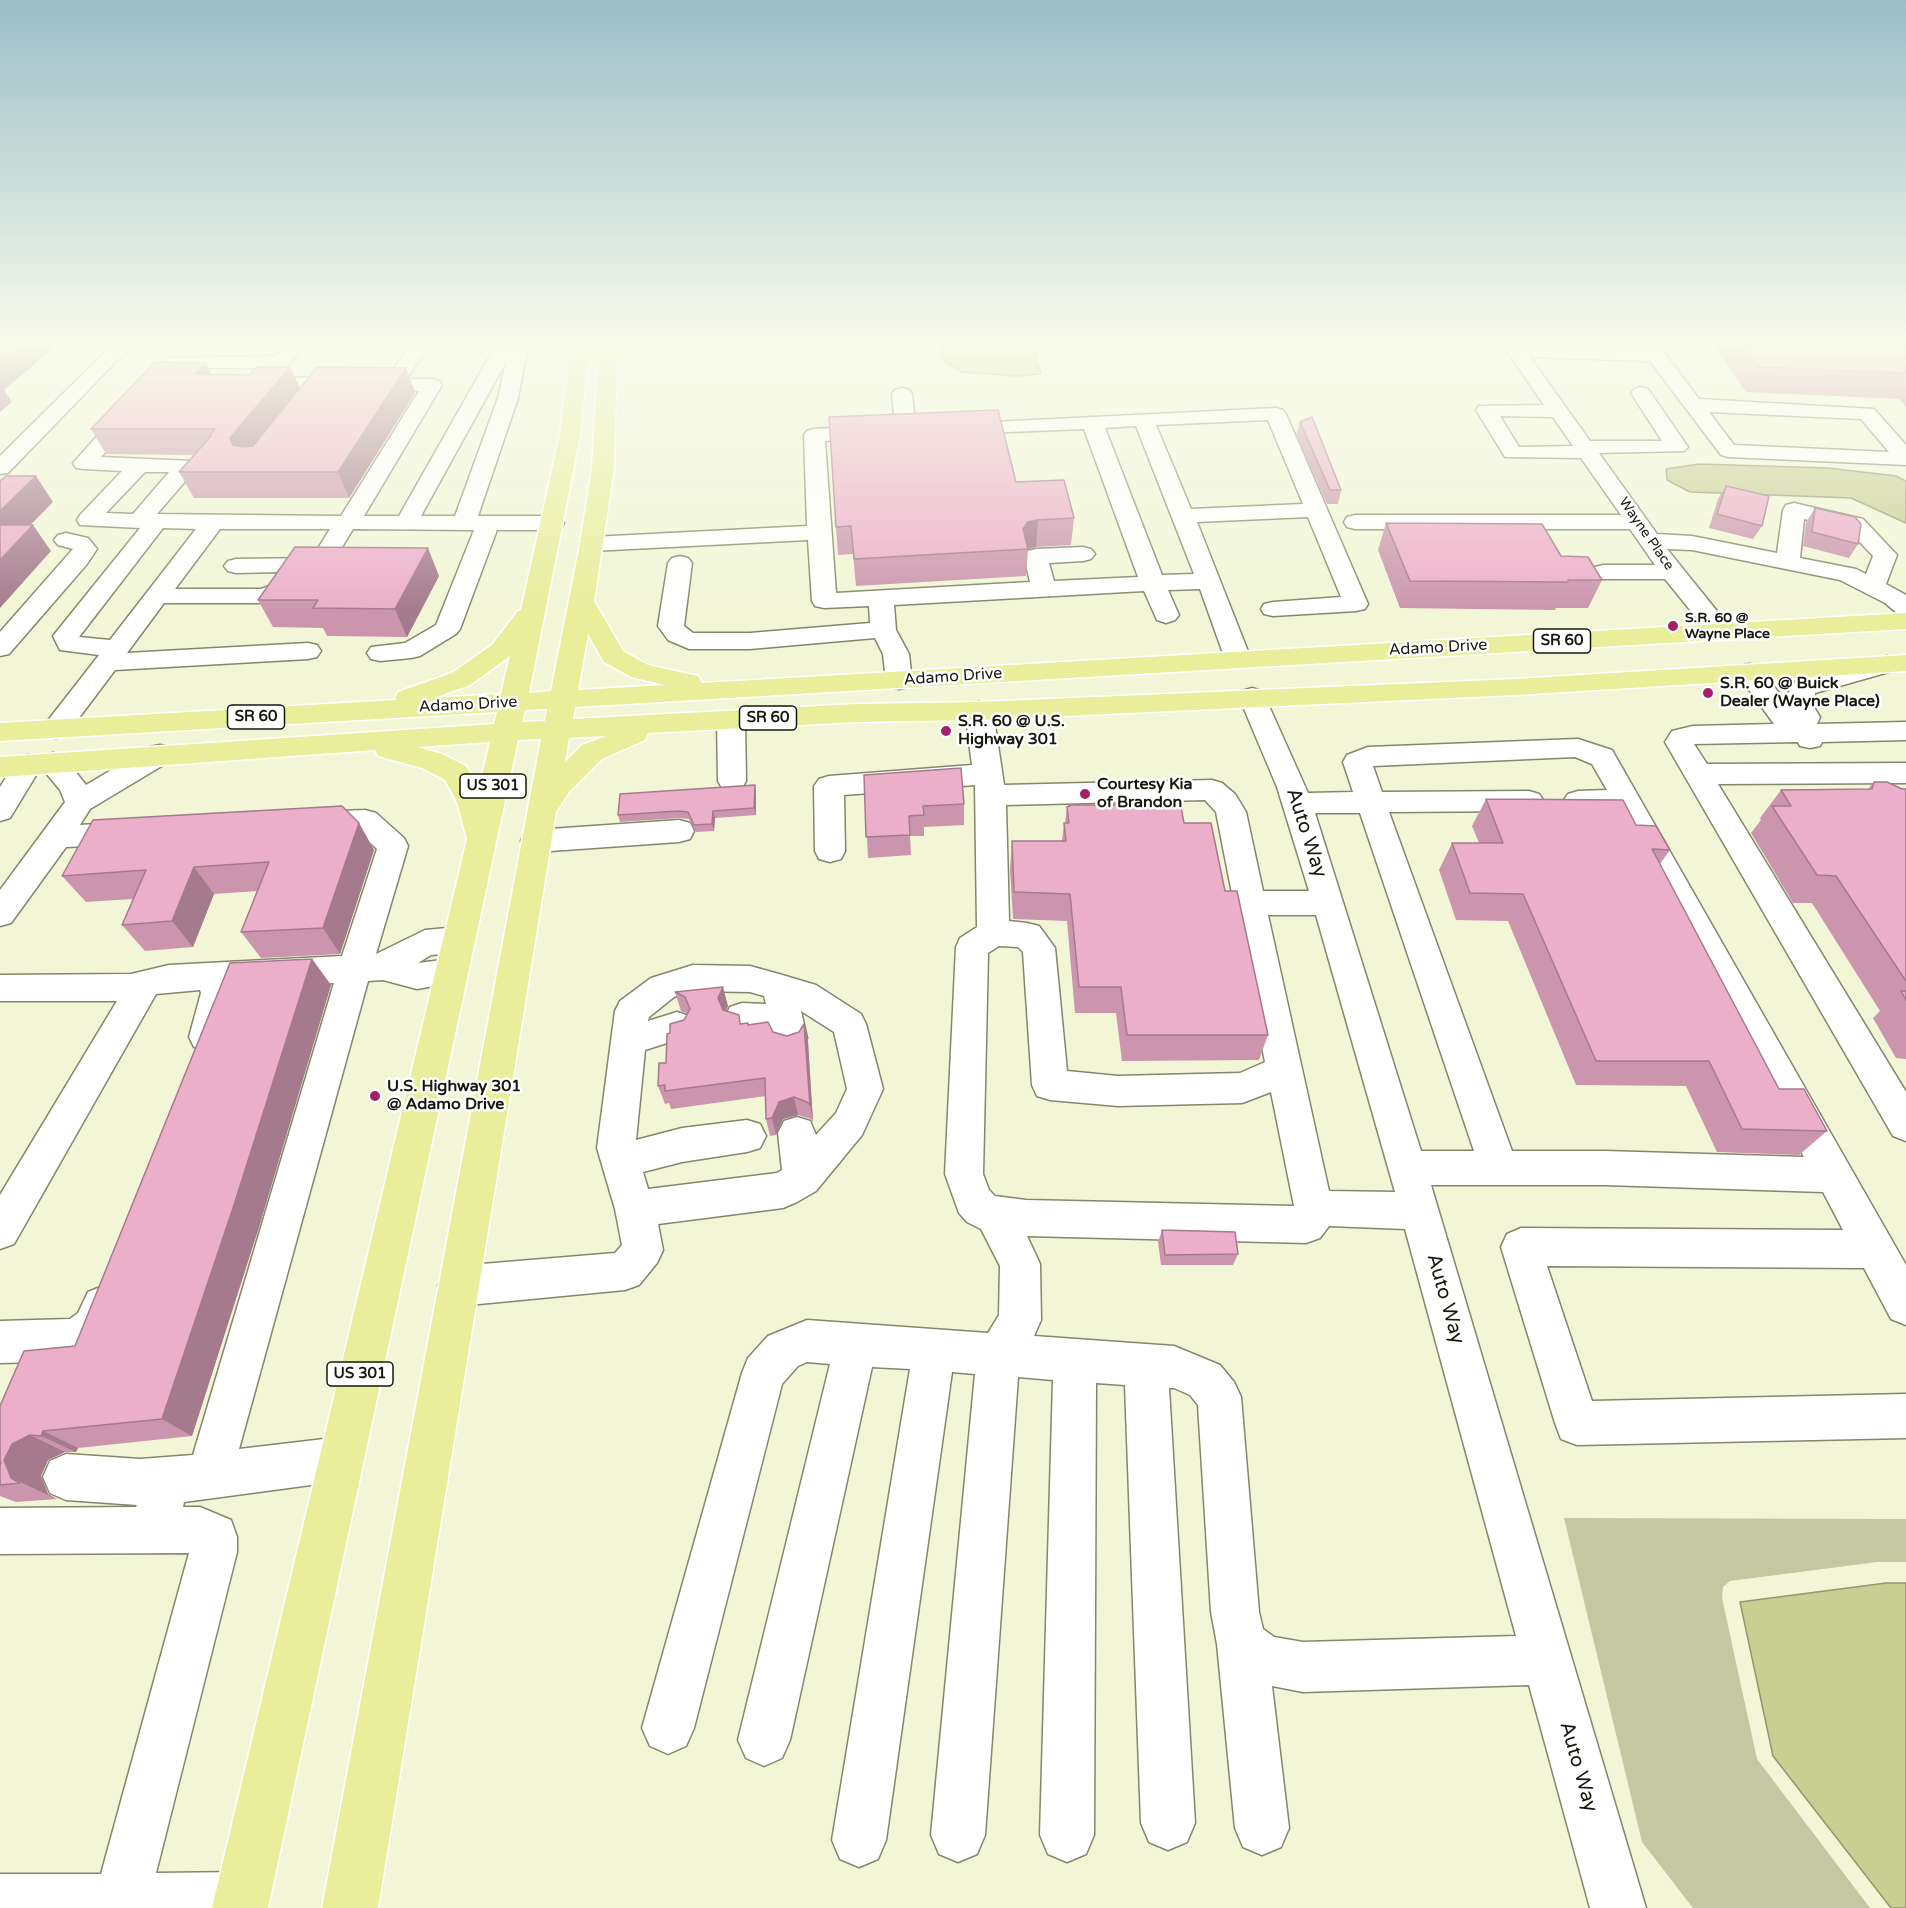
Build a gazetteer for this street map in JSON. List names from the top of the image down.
{
  "streets": {
    "main road": ["SR 60", "Adamo Drive", "US 301"],
    "street": ["Wayne Place", "Auto Way"]
  },
  "crossings": [
    ["Wayne Place", "Adamo Drive"],
    ["Adamo Drive", "US 301"],
    ["Adamo Drive", "Auto Way"]
  ],
  "places": [
    "S.R. 60 @ Wayne Place",
    "S.R. 60 @ Buick Dealer (Wayne Place)",
    "S.R. 60 @ U.S. Highway 301",
    "Courtesy Kia of Brandon",
    "U.S. Highway 301 @ Adamo Drive"
  ]
}
